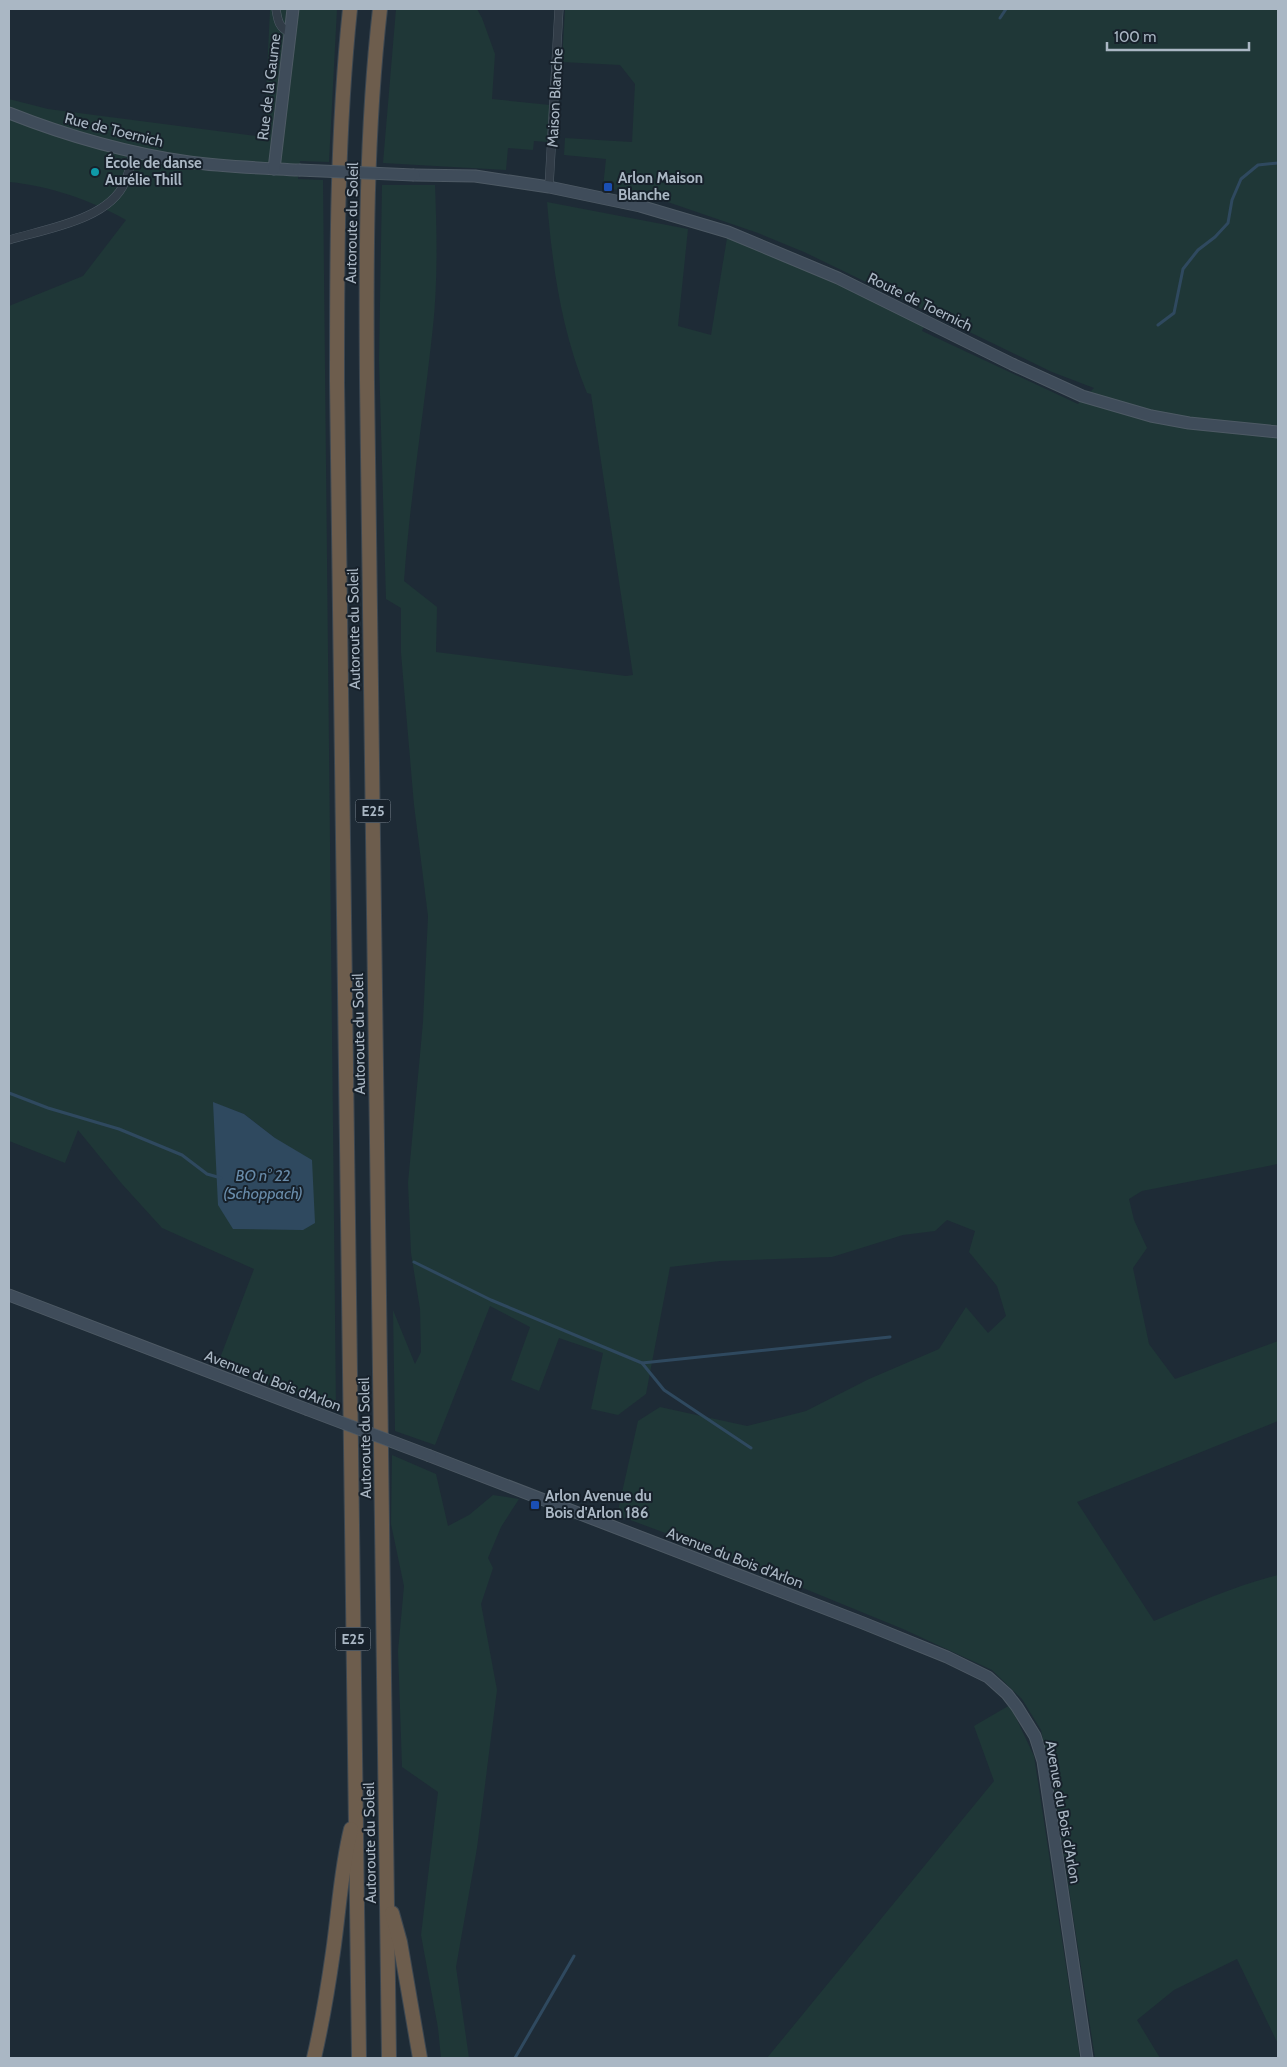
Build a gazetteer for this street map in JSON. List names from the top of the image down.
{
  "streets": {
    "highway": ["Autoroute du Soleil", "E25"],
    "main road": [
      "Rue de la Gaume",
      "Rue de Toernich",
      "Route de Toernich",
      "Avenue du Bois d'Arlon"
    ],
    "street": ["Maison Blanche"]
  },
  "crossings": [
    ["Rue de la Gaume", "Rue de Toernich"],
    ["Maison Blanche", "Route de Toernich"]
  ],
  "water": ["BO n° 22 (Schoppach)"],
  "places": {
    "other": ["École de danse Aurélie Thill"],
    "transit": ["Arlon Maison Blanche", "Arlon Avenue du Bois d'Arlon 186"]
  },
  "scale_bar": "100 m"
}
